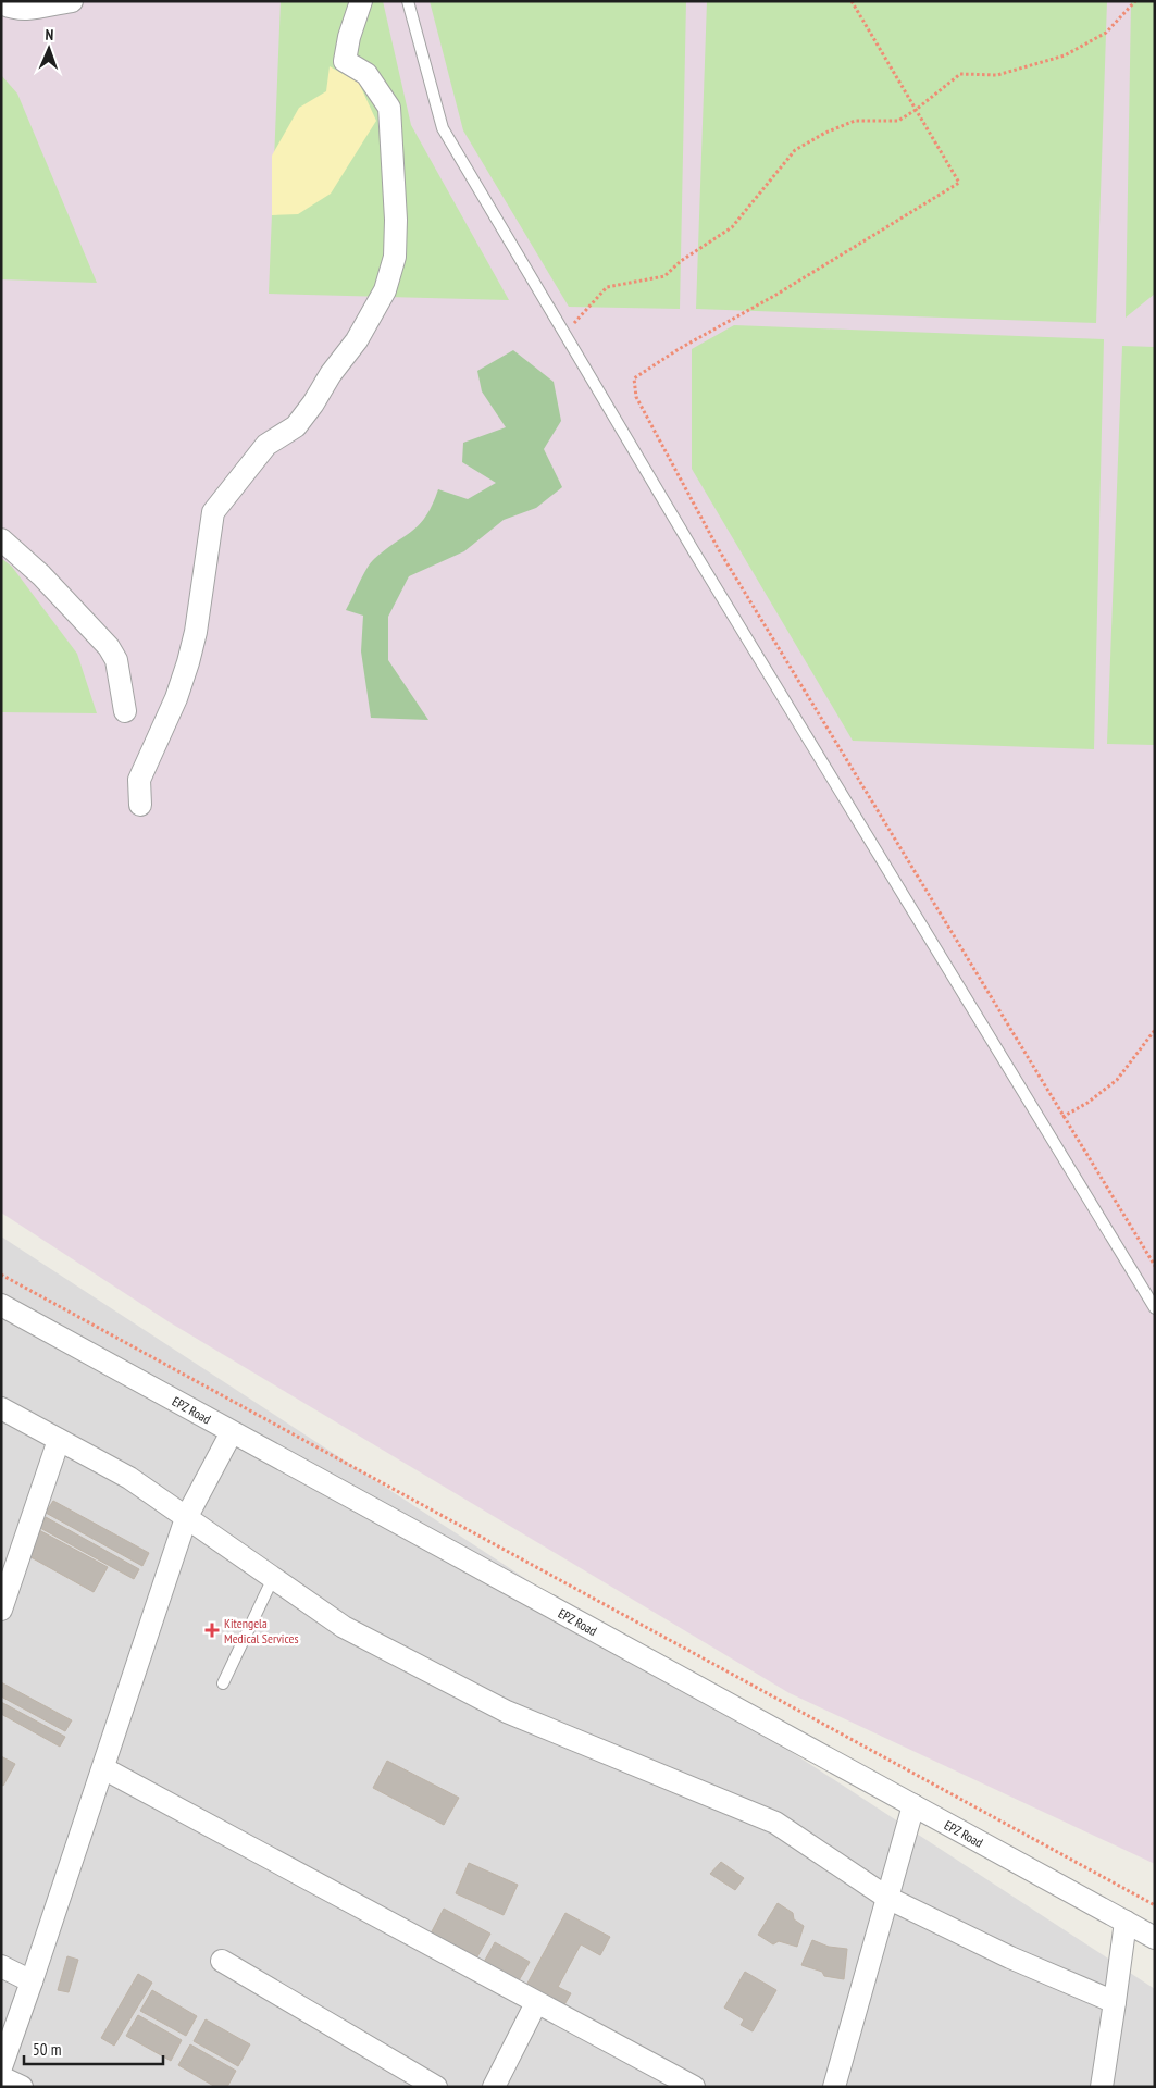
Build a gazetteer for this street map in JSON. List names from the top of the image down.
{
  "streets": {
    "street": ["EPZ Road"]
  },
  "places": {
    "health": ["Kitengela Medical Services"]
  },
  "scale_bar": "50 m",
  "north": "top"
}
